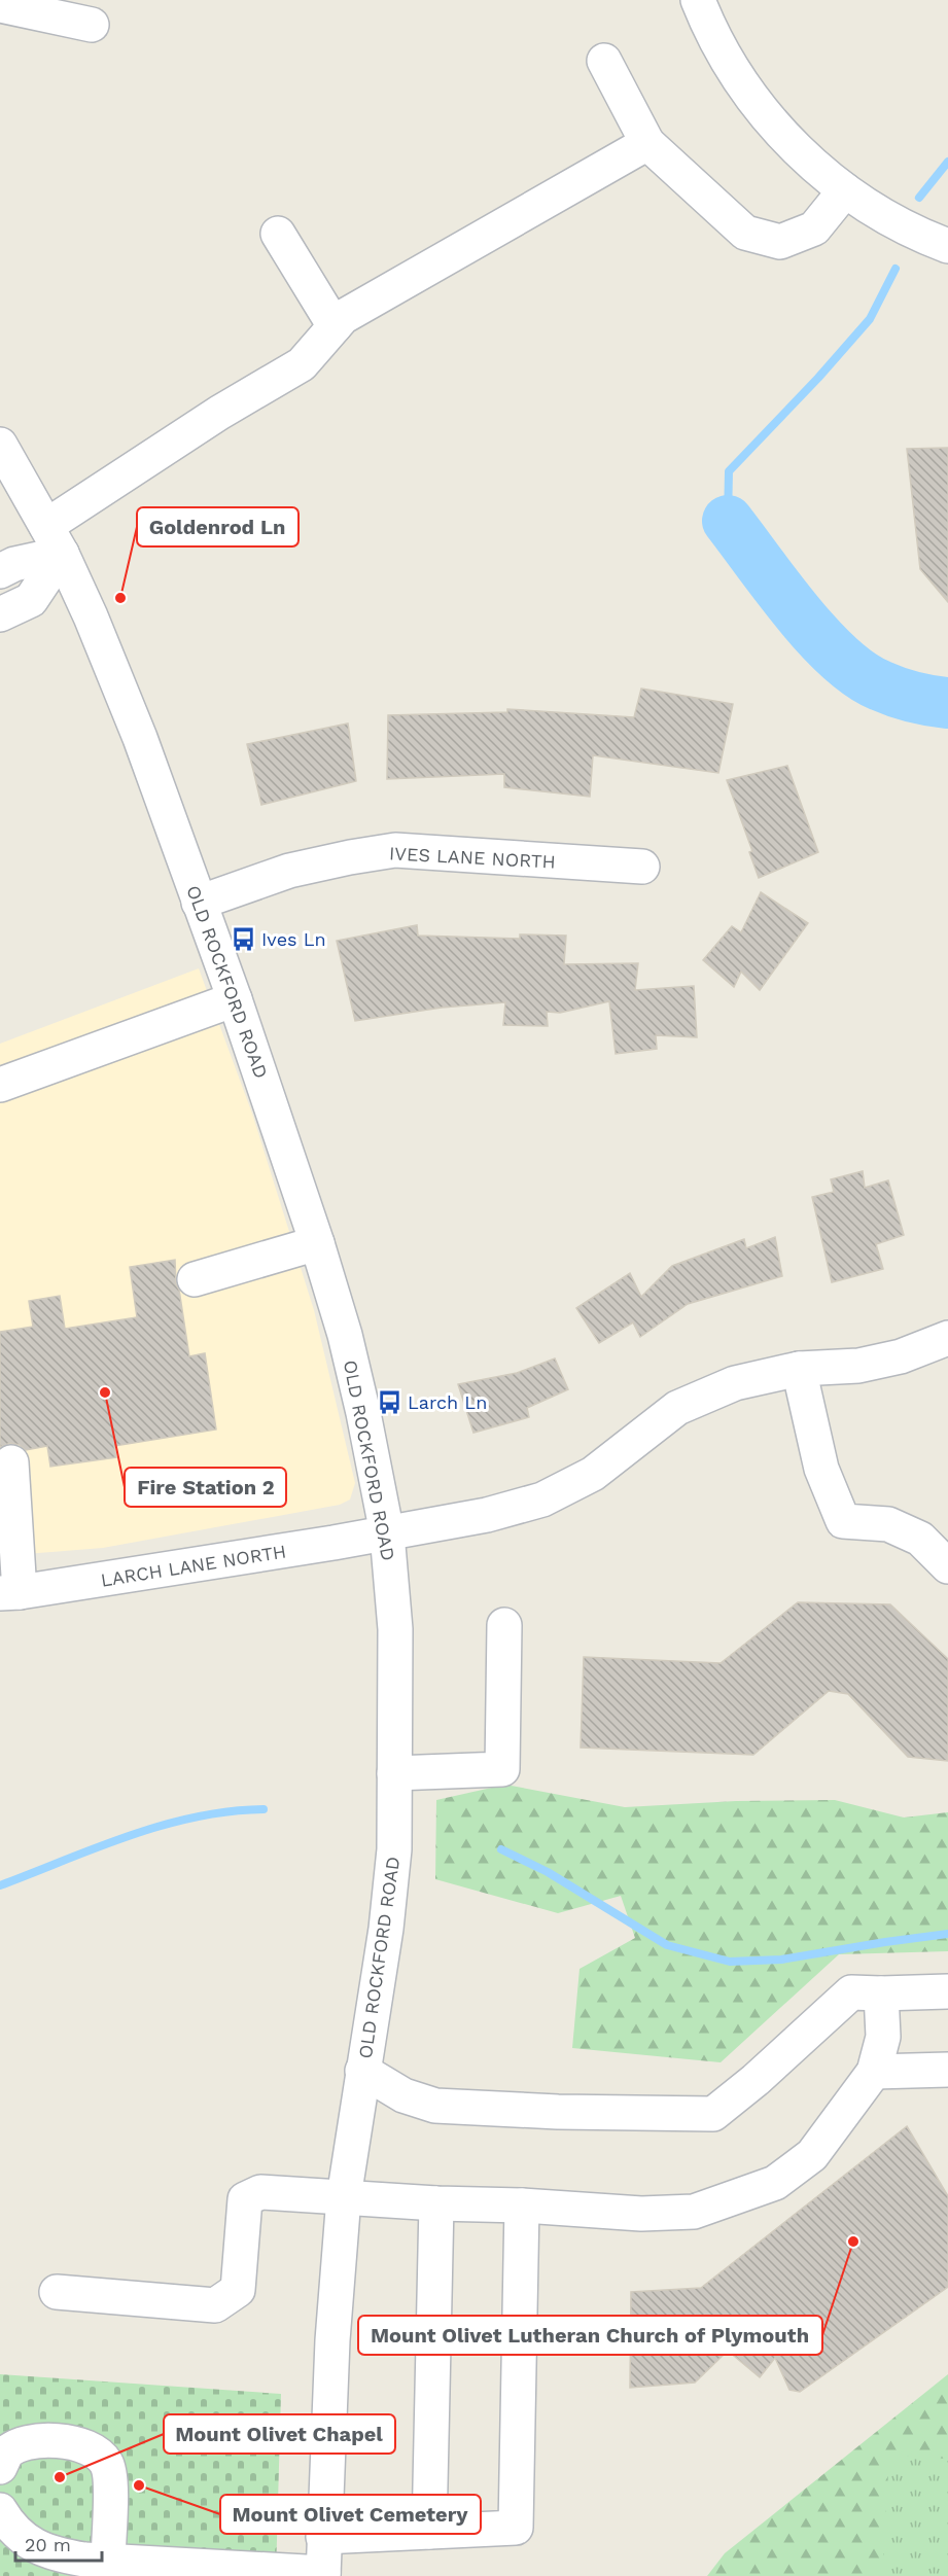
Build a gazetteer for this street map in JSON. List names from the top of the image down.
{
  "streets": {
    "street": ["IVES LANE NORTH", "OLD ROCKFORD ROAD", "LARCH LANE NORTH"]
  },
  "crossings": [
    ["IVES LANE NORTH", "OLD ROCKFORD ROAD"],
    ["OLD ROCKFORD ROAD", "LARCH LANE NORTH"]
  ],
  "places": {
    "other": [
      "Goldenrod Ln",
      "Fire Station 2",
      "Mount Olivet Lutheran Church of Plymouth",
      "Mount Olivet Chapel",
      "Mount Olivet Cemetery"
    ],
    "bus stop": ["Ives Ln", "Larch Ln"]
  },
  "scale_bar": "20 m"
}
